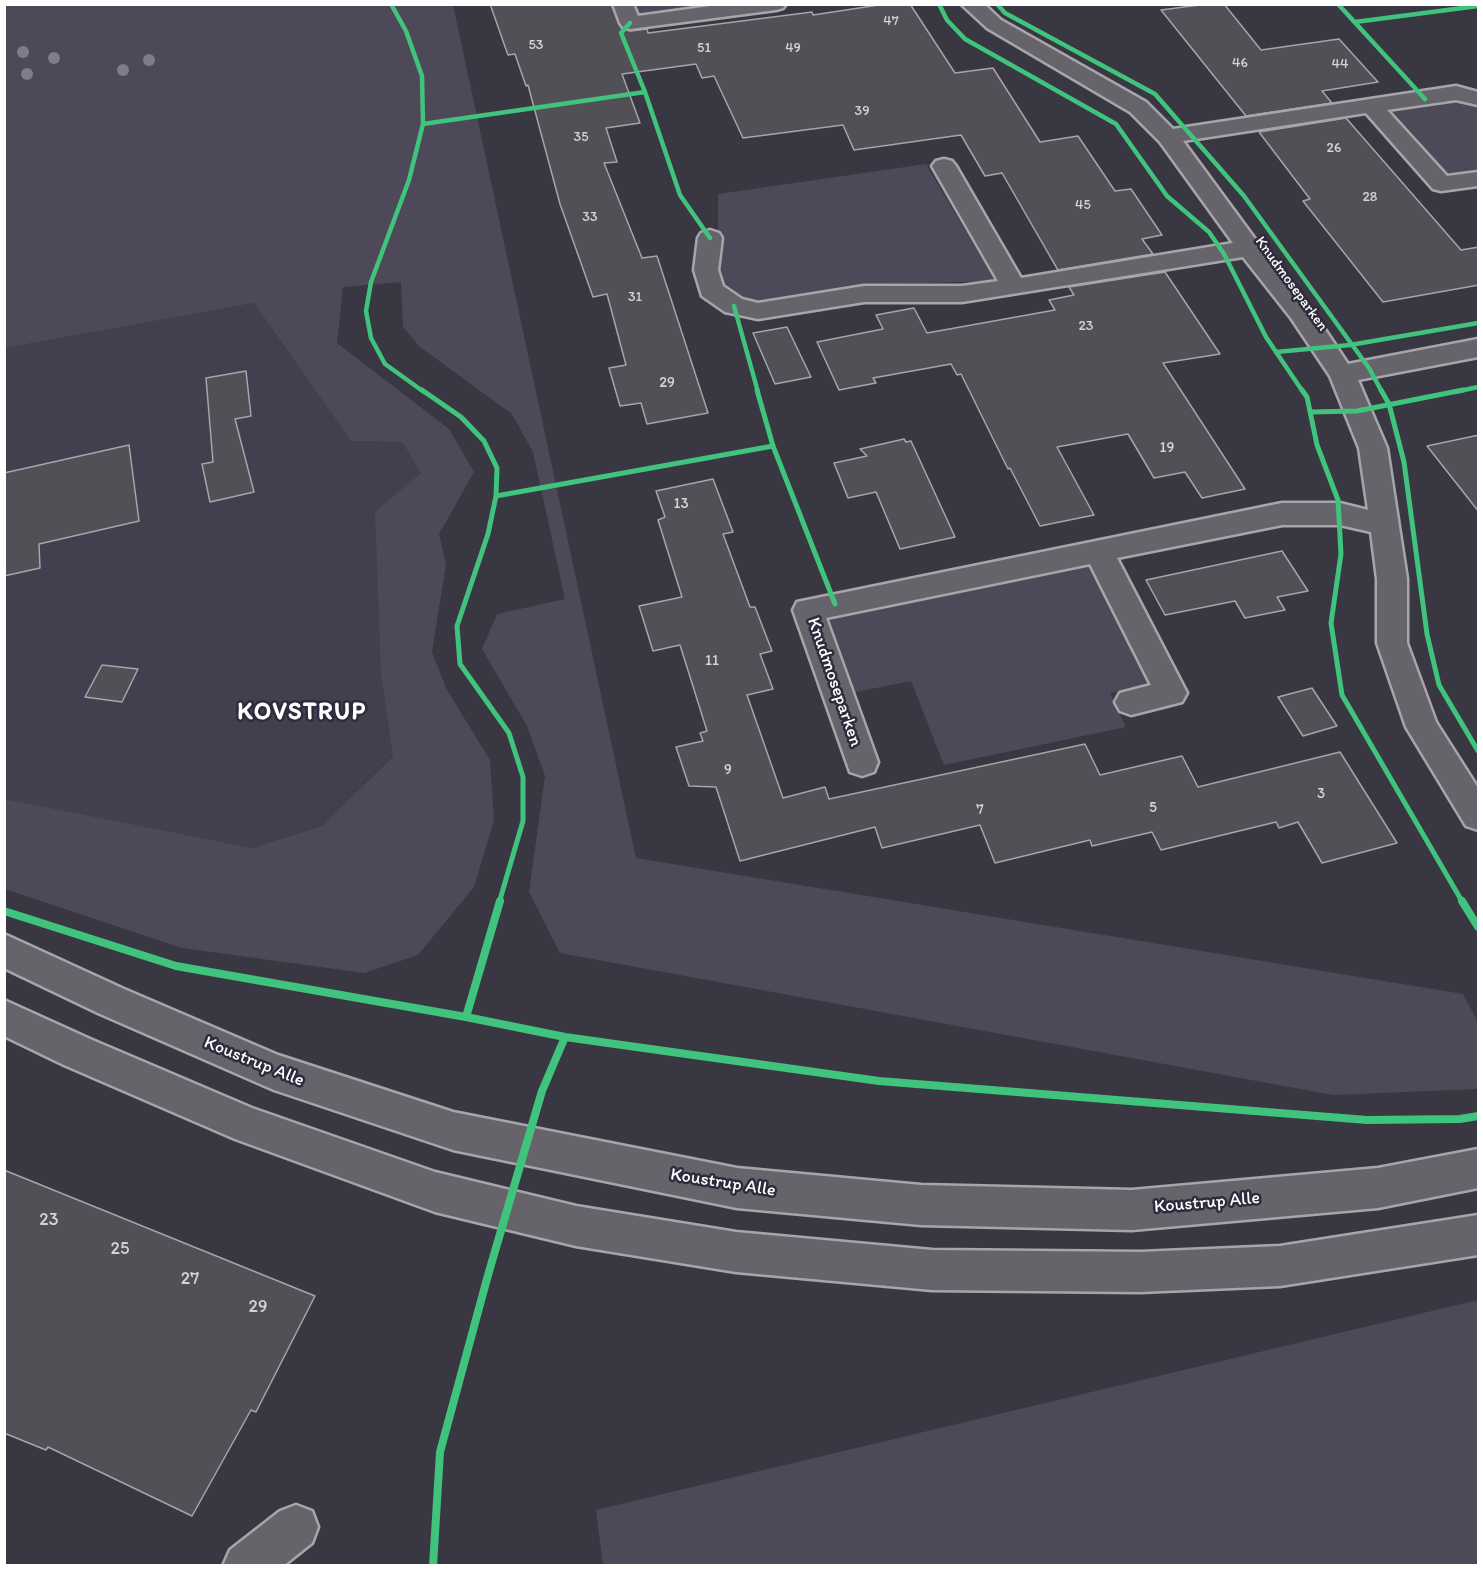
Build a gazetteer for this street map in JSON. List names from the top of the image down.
{
  "streets": {
    "street": ["Knudmoseparken", "Koustrup Alle"]
  },
  "districts": ["KOVSTRUP"],
  "house_numbers": [
    "47",
    "53",
    "51",
    "49",
    "46",
    "44",
    "39",
    "35",
    "26",
    "28",
    "45",
    "33",
    "31",
    "23",
    "29",
    "19",
    "13",
    "11",
    "9",
    "3",
    "5",
    "7",
    "23",
    "25",
    "27",
    "29"
  ]
}
